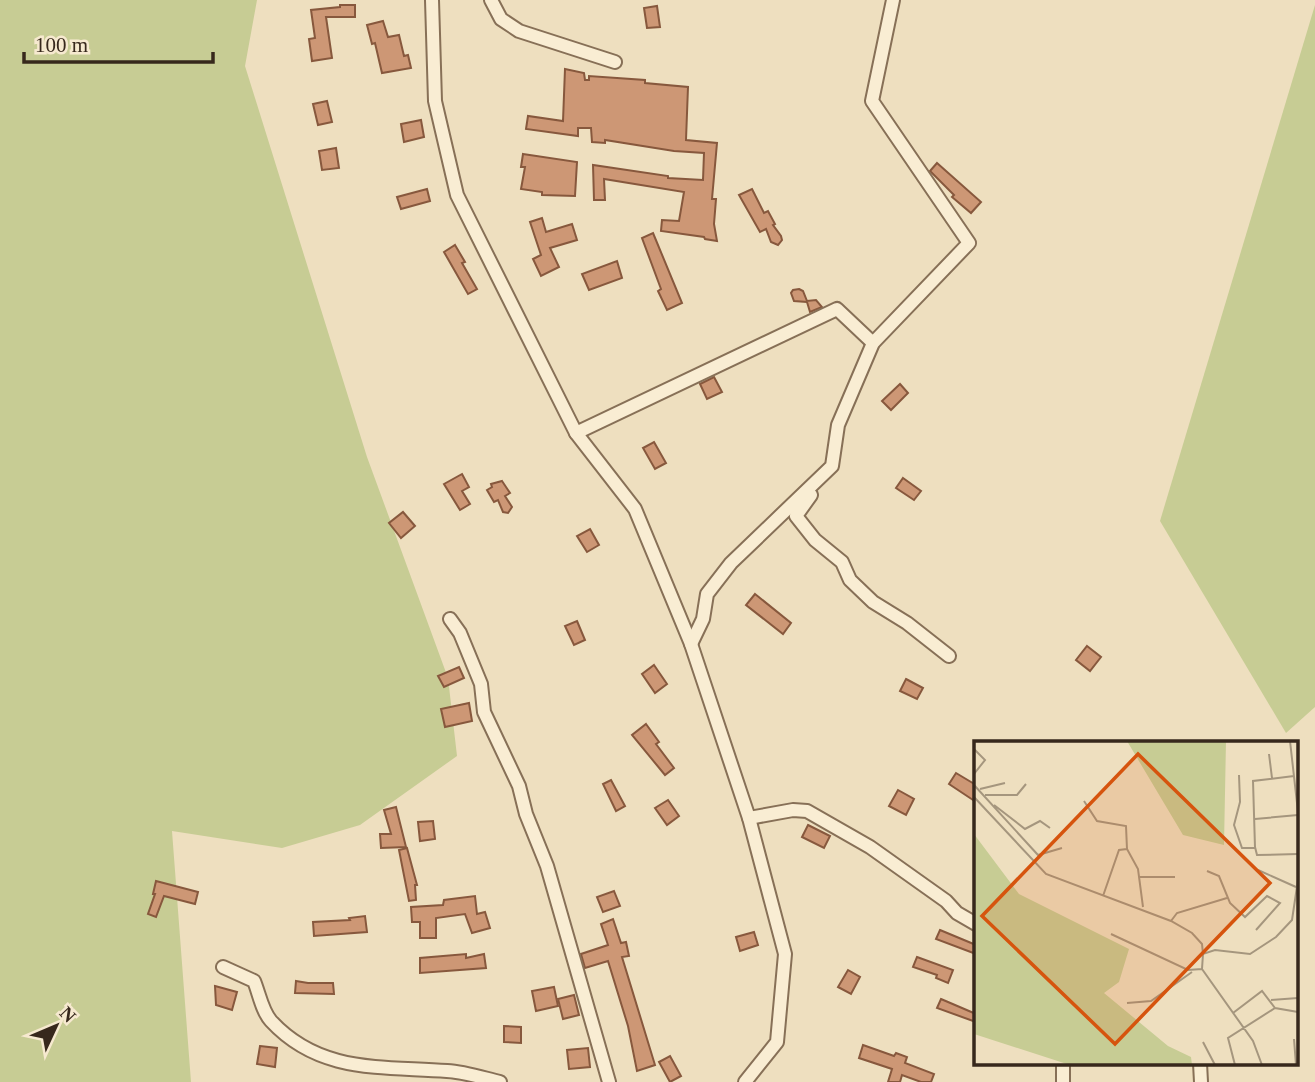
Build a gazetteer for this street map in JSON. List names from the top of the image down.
{
  "scale_bar": "100 m",
  "north": "top right"
}
